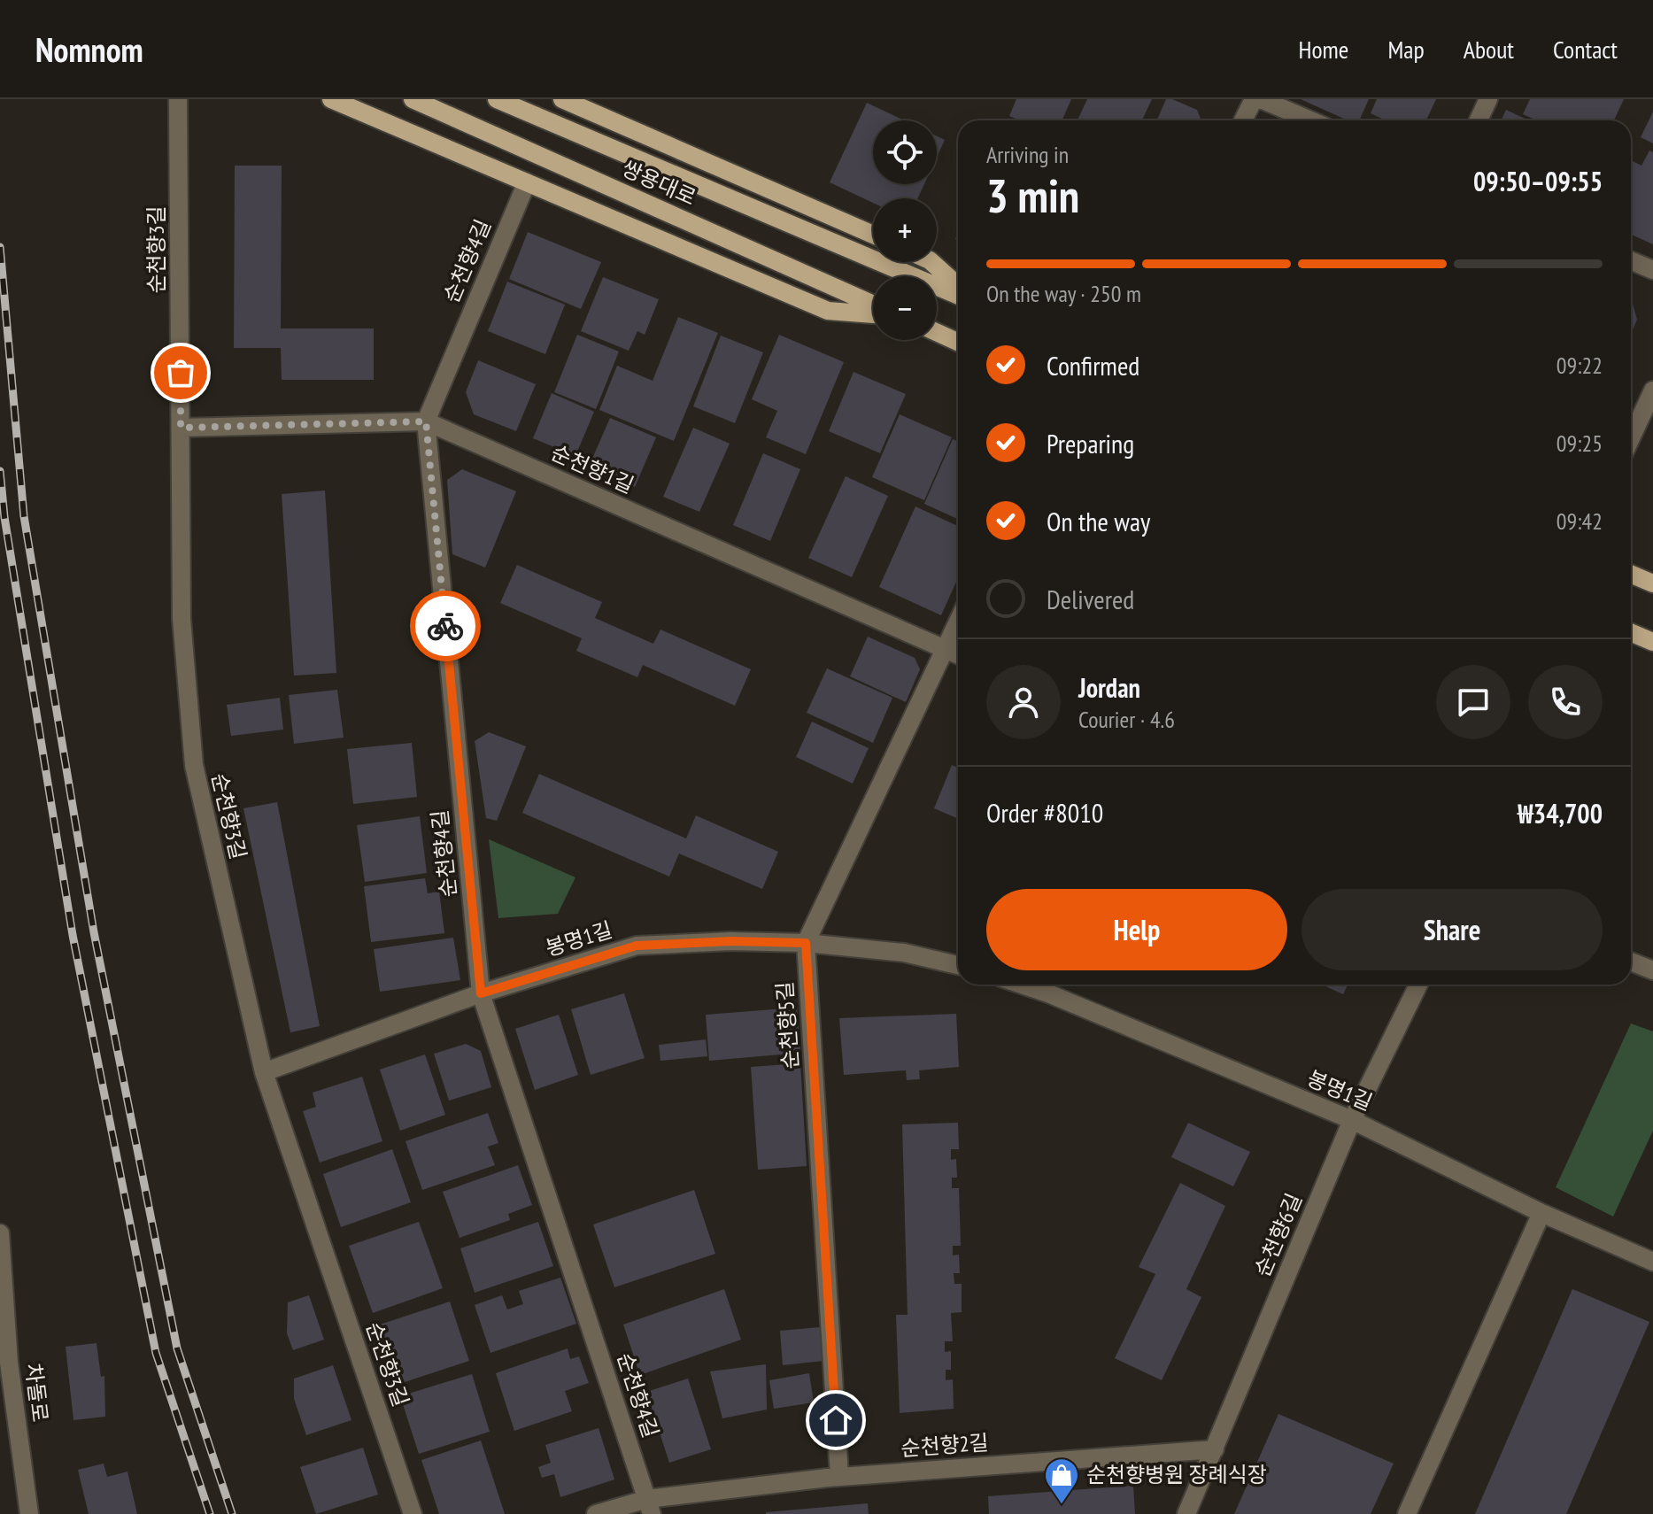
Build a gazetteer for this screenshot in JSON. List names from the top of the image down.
{
  "streets": {
    "main road": ["쌍용대로"],
    "street": [
      "순천향3길",
      "순천향4길",
      "순천향1길",
      "봉명1길",
      "순천향5길",
      "순천향6길",
      "차돌로",
      "순천향2길"
    ]
  },
  "crossings": [
    ["순천향3길", "순천향1길"],
    ["순천향3길", "봉명1길"],
    ["순천향4길", "순천향1길"],
    ["순천향4길", "봉명1길"],
    ["순천향4길", "순천향2길"],
    ["순천향1길", "순천향5길"],
    ["봉명1길", "순천향5길"],
    ["봉명1길", "순천향6길"],
    ["순천향5길", "순천향2길"],
    ["순천향6길", "순천향2길"]
  ],
  "places": {
    "shop": ["순천향병원 장례식장"]
  },
  "page": {
    "header": "Nomnom",
    "nav": [
      "Home",
      "Map",
      "About",
      "Contact"
    ],
    "map_buttons": ["+", "−"],
    "heading": ["3 min", "Arriving in", "09:50–09:55"],
    "panel": [
      "Jordan",
      "Courier · 4.6",
      "Order #8010",
      "₩34,700"
    ],
    "bar": "On the way · 250 m",
    "list": [
      ["Confirmed", "09:22"],
      ["Preparing", "09:25"],
      ["On the way", "09:42"],
      "Delivered"
    ],
    "buttons": ["Help", "Share"]
  }
}
